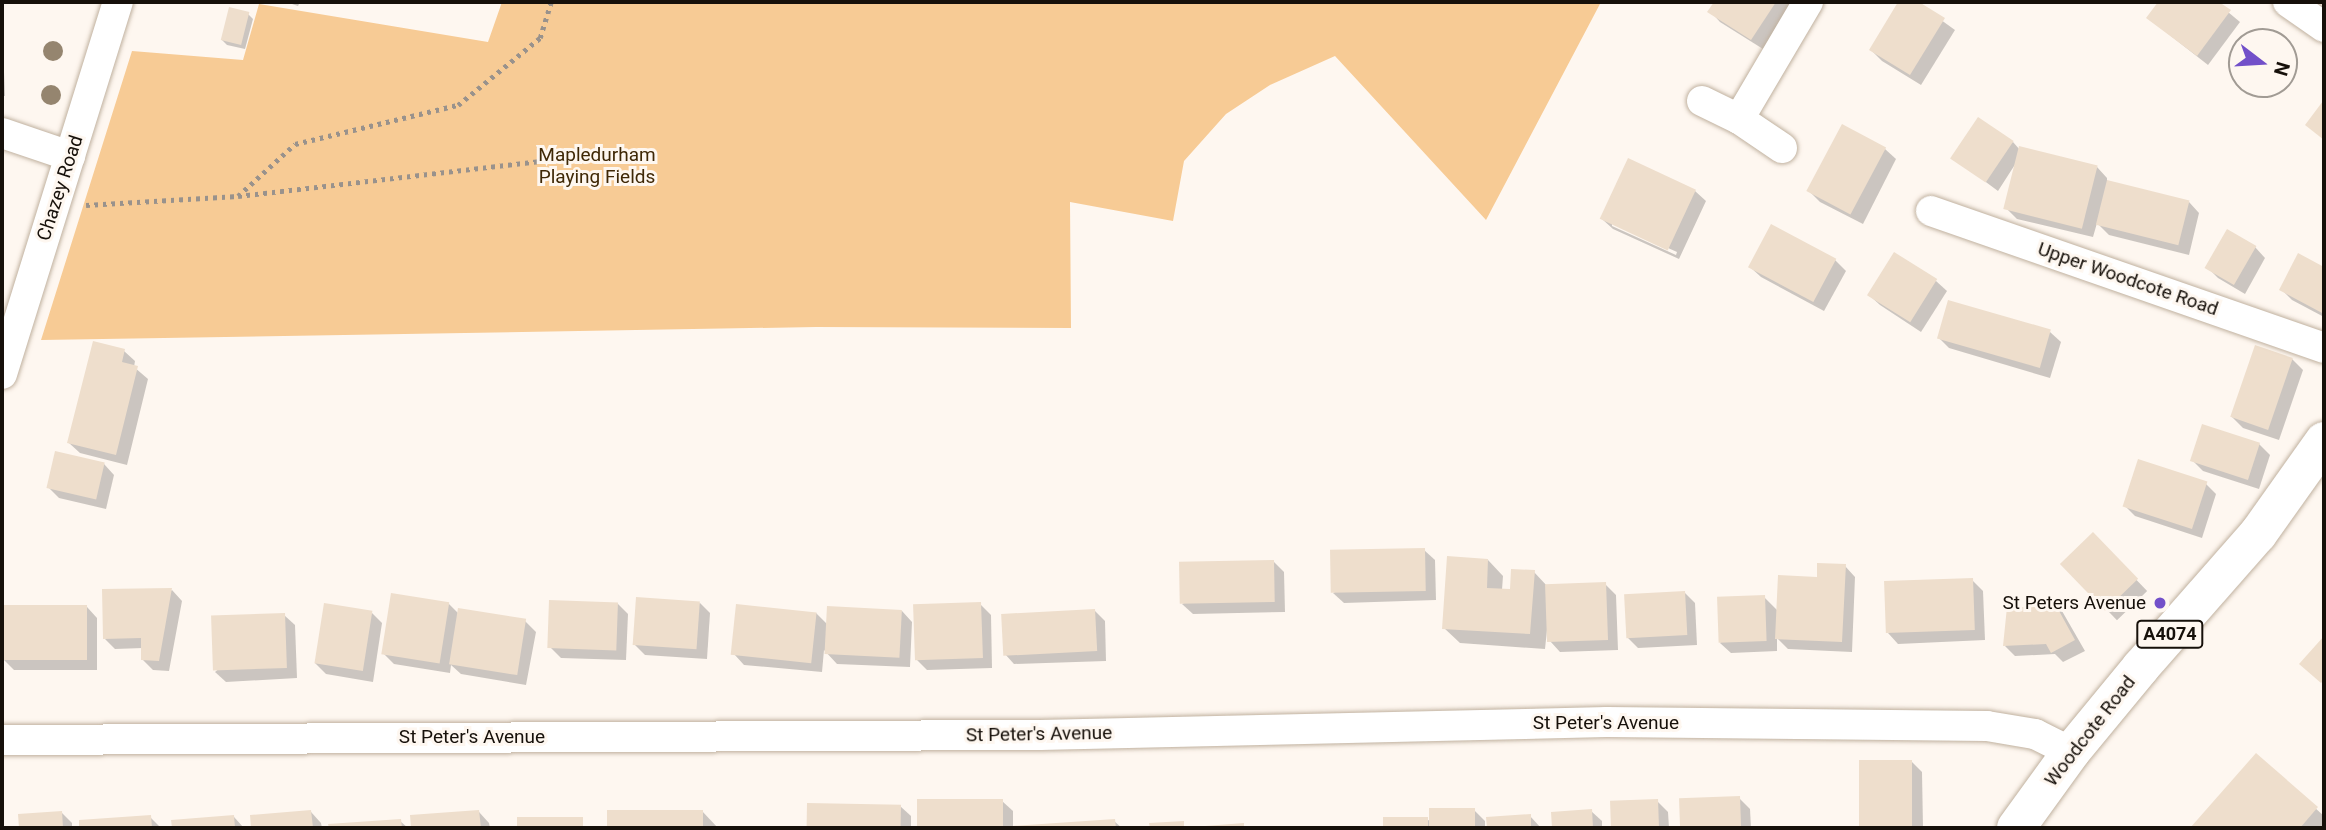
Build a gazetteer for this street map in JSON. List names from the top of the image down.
{
  "streets": {
    "main road": ["A4074", "Woodcote Road"],
    "street": ["Chazey Road", "Upper Woodcote Road", "St Peter's Avenue"]
  },
  "crossings": [
    ["St Peter's Avenue", "Woodcote Road"]
  ],
  "parks": ["Mapledurham Playing Fields"],
  "places": ["St Peters Avenue"],
  "north": "right"
}
